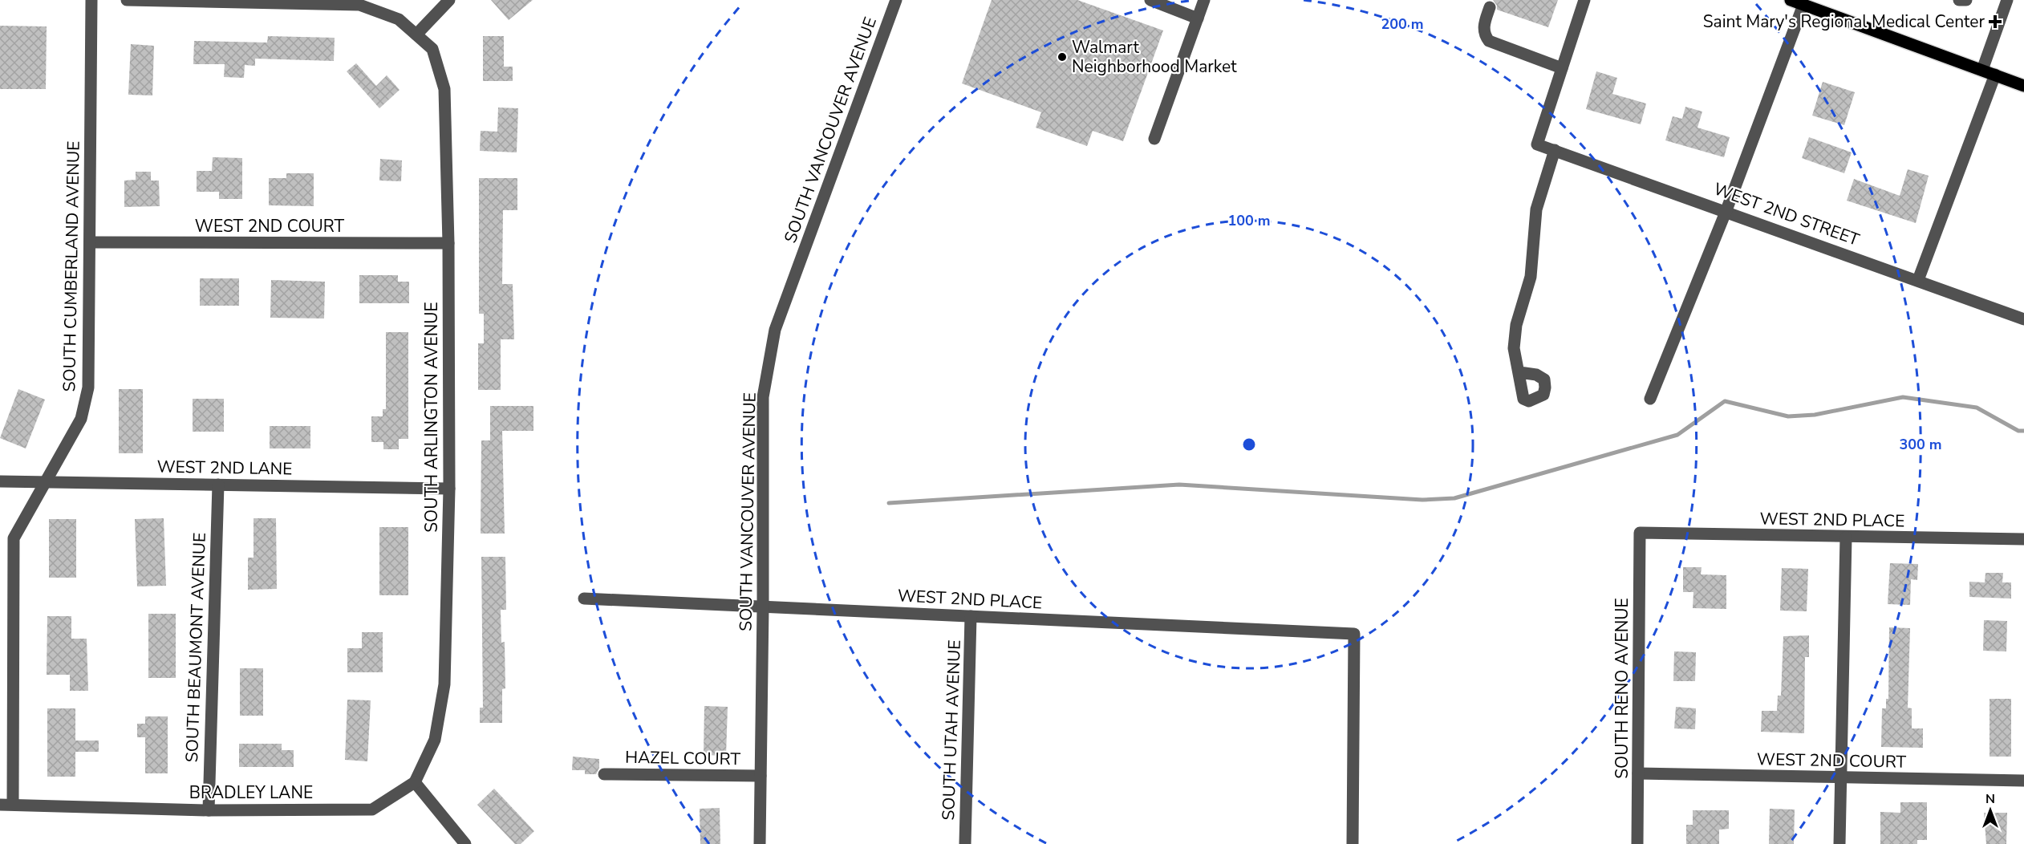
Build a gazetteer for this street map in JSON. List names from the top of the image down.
{
  "streets": {
    "street": [
      "SOUTH VANCOUVER AVENUE",
      "WEST 2ND STREET",
      "WEST 2ND COURT",
      "SOUTH CUMBERLAND AVENUE",
      "SOUTH ARLINGTON AVENUE",
      "WEST 2ND LANE",
      "WEST 2ND PLACE",
      "SOUTH BEAUMONT AVENUE",
      "SOUTH RENO AVENUE",
      "SOUTH UTAH AVENUE",
      "HAZEL COURT",
      "BRADLEY LANE"
    ]
  },
  "crossings": [
    ["SOUTH VANCOUVER AVENUE", "WEST 2ND PLACE"],
    ["SOUTH VANCOUVER AVENUE", "HAZEL COURT"],
    ["WEST 2ND COURT", "SOUTH CUMBERLAND AVENUE"],
    ["WEST 2ND COURT", "SOUTH ARLINGTON AVENUE"],
    ["WEST 2ND COURT", "SOUTH RENO AVENUE"],
    ["SOUTH CUMBERLAND AVENUE", "WEST 2ND LANE"],
    ["SOUTH CUMBERLAND AVENUE", "BRADLEY LANE"],
    ["SOUTH ARLINGTON AVENUE", "WEST 2ND LANE"],
    ["SOUTH ARLINGTON AVENUE", "BRADLEY LANE"],
    ["WEST 2ND LANE", "SOUTH BEAUMONT AVENUE"],
    ["WEST 2ND PLACE", "SOUTH RENO AVENUE"],
    ["WEST 2ND PLACE", "SOUTH UTAH AVENUE"],
    ["SOUTH BEAUMONT AVENUE", "BRADLEY LANE"]
  ],
  "places": {
    "health": ["Saint Mary's Regional Medical Center"],
    "other": ["Walmart Neighborhood Market"]
  },
  "north": "top",
  "rings": ["200 m", "100 m", "300 m"]
}
